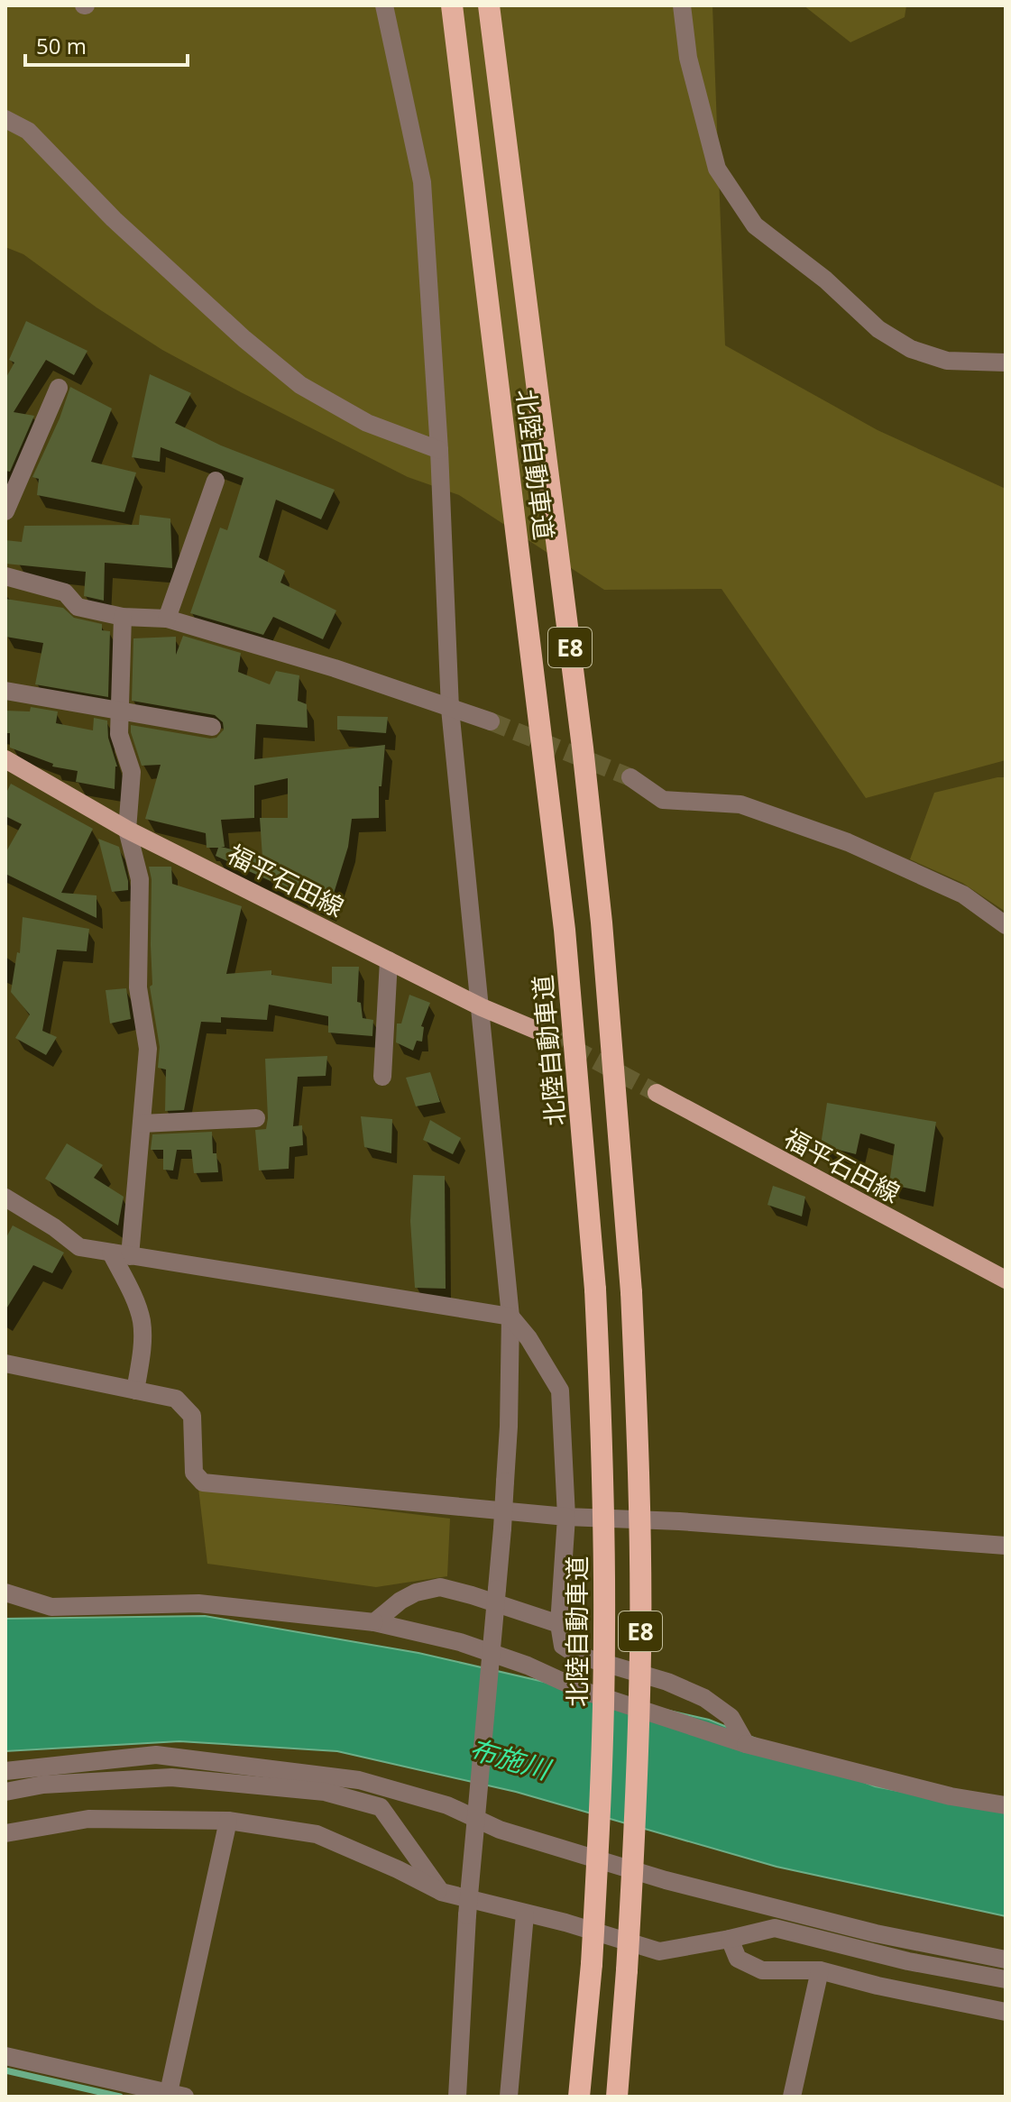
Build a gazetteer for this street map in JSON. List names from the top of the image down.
{
  "streets": {
    "highway": ["北陸自動車道", "E8"],
    "main road": ["福平石田線"]
  },
  "water": ["布施川"],
  "scale_bar": "50 m"
}
